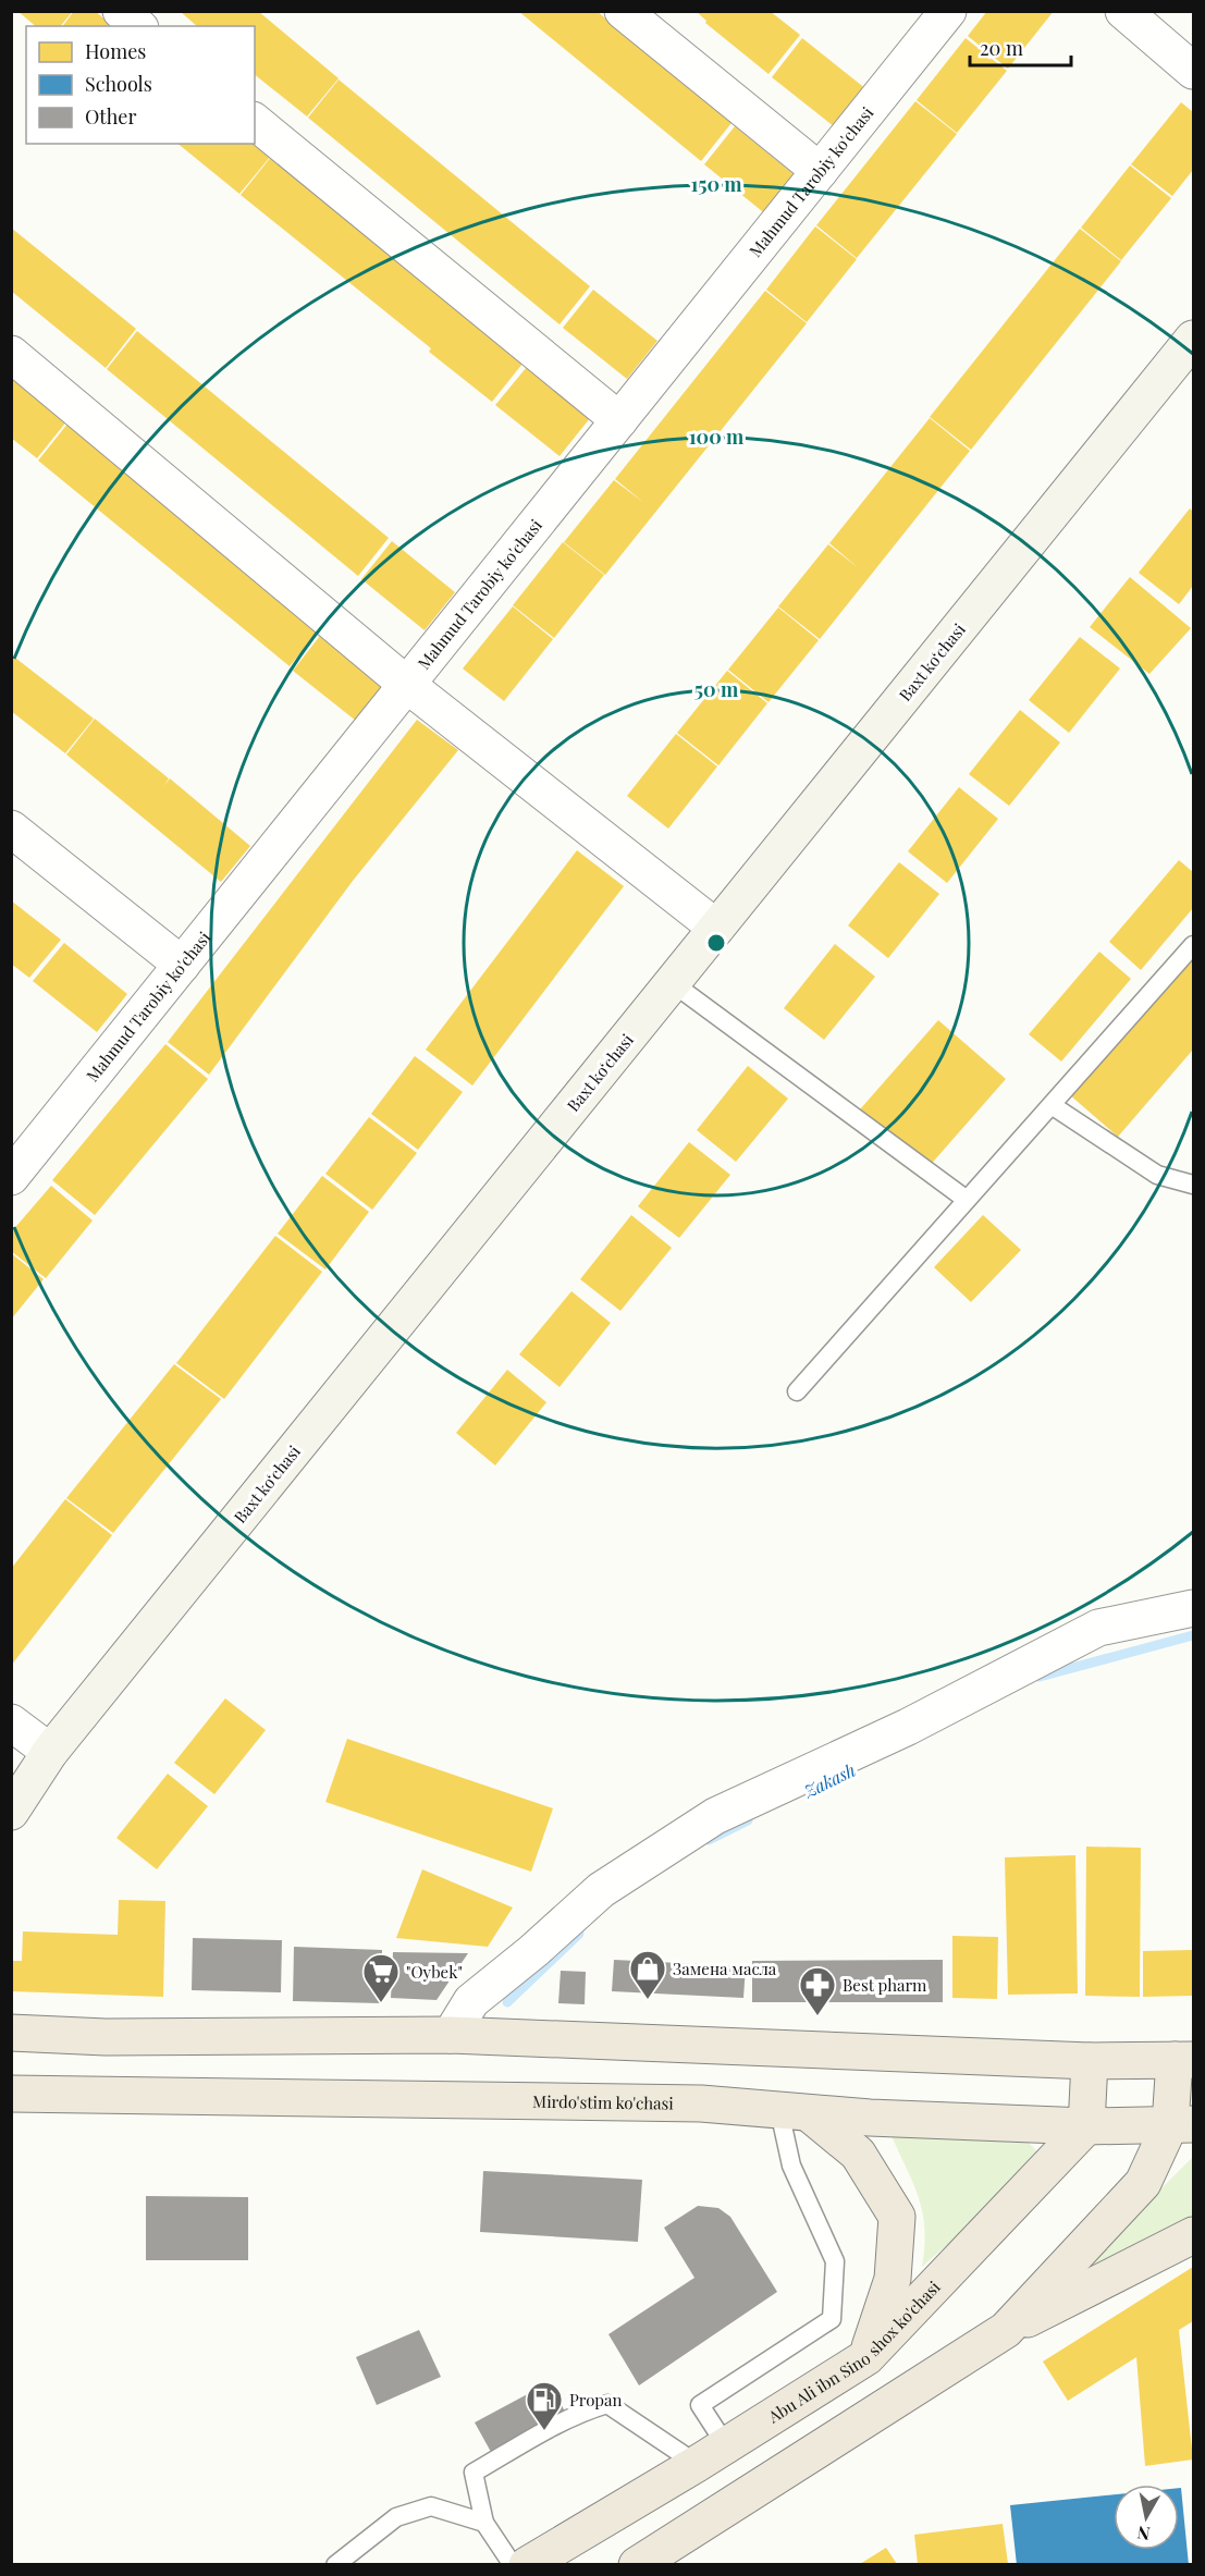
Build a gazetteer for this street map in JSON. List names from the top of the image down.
{
  "streets": {
    "main road": ["Baxt koʻchasi", "Mirdo'stim ko'chasi", "Abu Ali ibn Sino shox ko'chasi"],
    "street": ["Mahmud Tarobiy ko'chasi"]
  },
  "crossings": [
    ["Mirdo'stim ko'chasi", "Abu Ali ibn Sino shox ko'chasi"]
  ],
  "water": ["Zakash"],
  "places": {
    "shop": ["Замена масла"],
    "supermarket": ["\"Oybek\""],
    "pharmacy": ["Best pharm"],
    "fuel station": ["Propan"]
  },
  "legend": ["Homes", "Schools", "Other"],
  "scale_bar": "20 m",
  "north": "bottom",
  "rings": ["150 m", "100 m", "50 m"]
}
